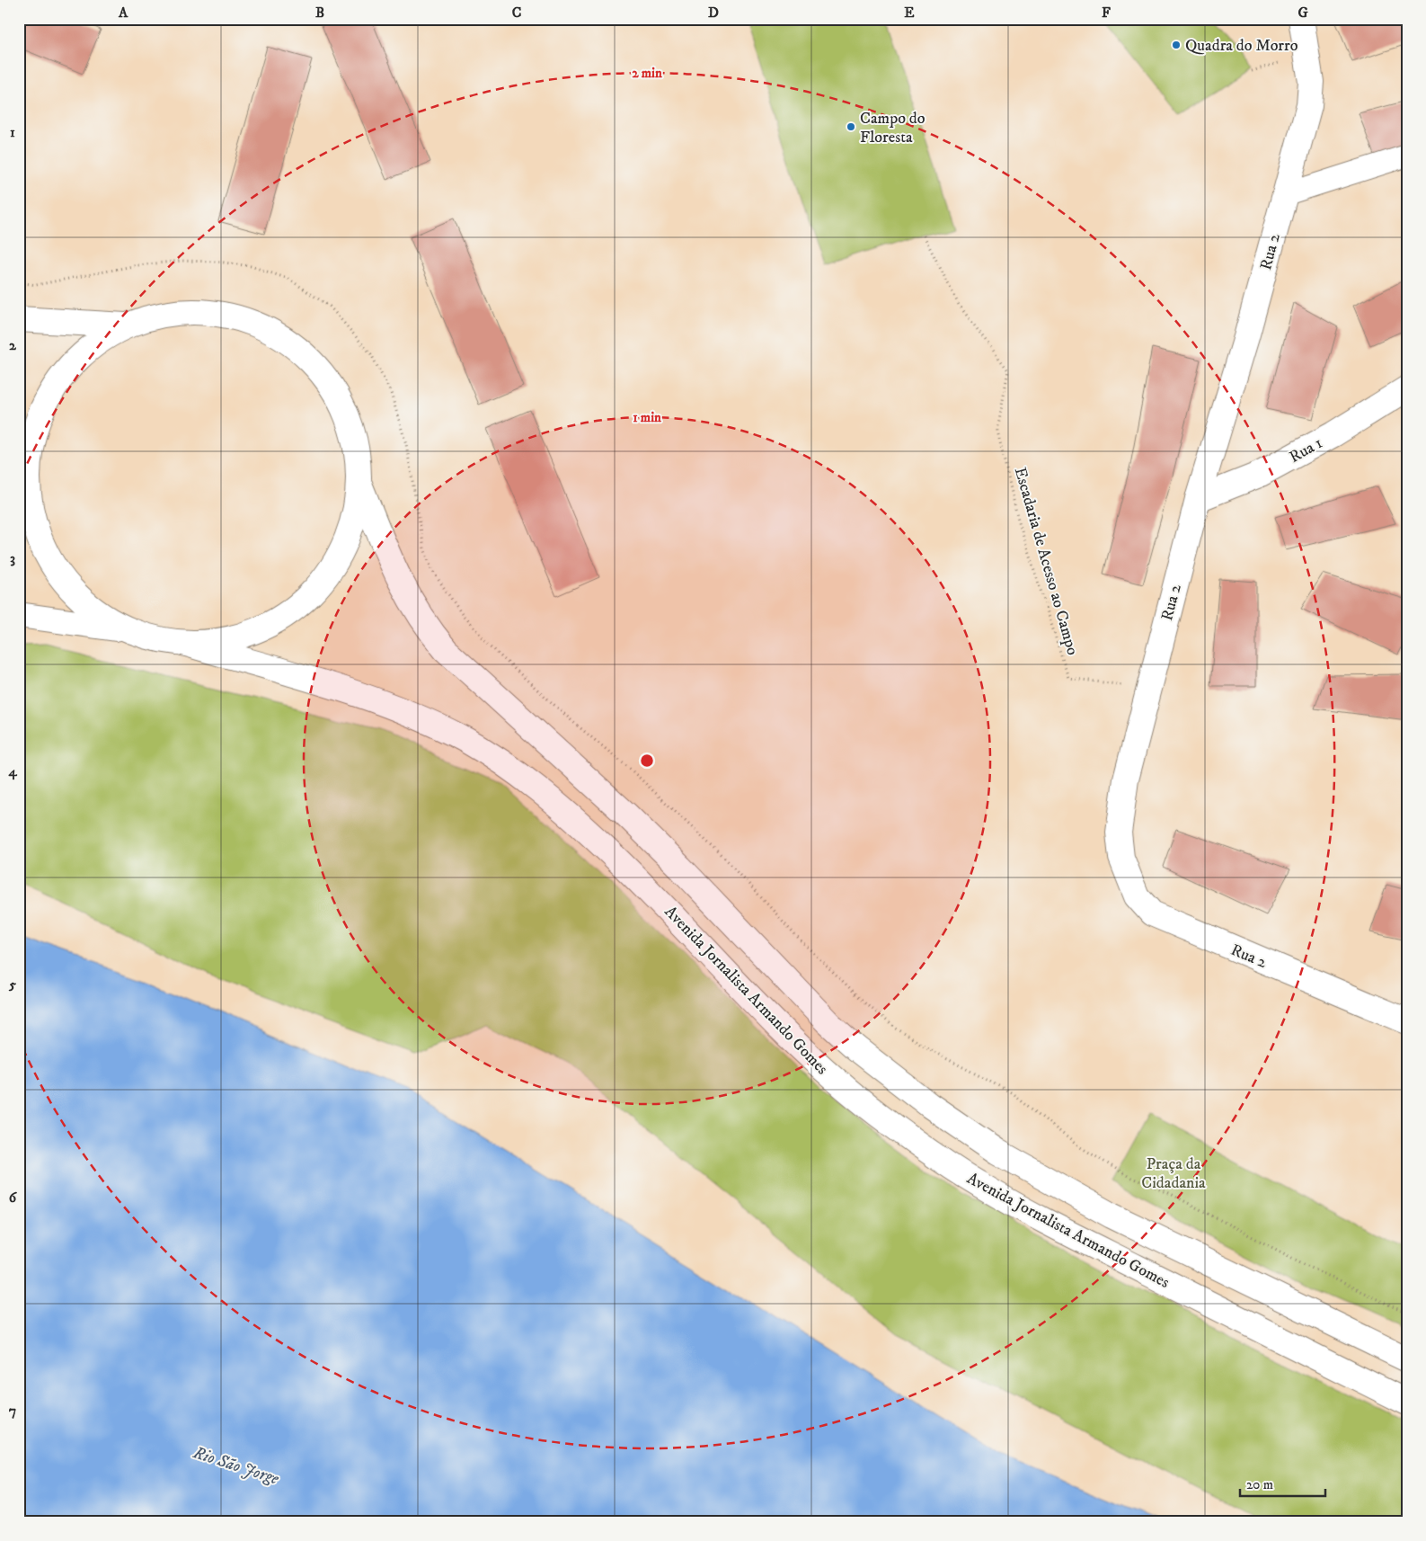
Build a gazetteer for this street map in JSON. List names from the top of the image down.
{
  "streets": {
    "main road": ["Rua 2", "Rua 1", "Avenida Jornalista Armando Gomes"],
    "path": ["Escadaria de Acesso ao Campo"]
  },
  "crossings": [
    ["Rua 2", "Rua 1"],
    ["Rua 2", "Escadaria de Acesso ao Campo"]
  ],
  "water": ["Rio São Jorge"],
  "parks": ["Praça da Cidadania"],
  "places": ["Quadra do Morro", "Campo do Floresta"],
  "scale_bar": "20 m",
  "grid": {
    "columns": [
      "A",
      "B",
      "C",
      "D",
      "E",
      "F",
      "G"
    ],
    "rows": [
      "1",
      "2",
      "3",
      "4",
      "5",
      "6",
      "7"
    ]
  },
  "rings": ["2 min", "1 min"]
}
